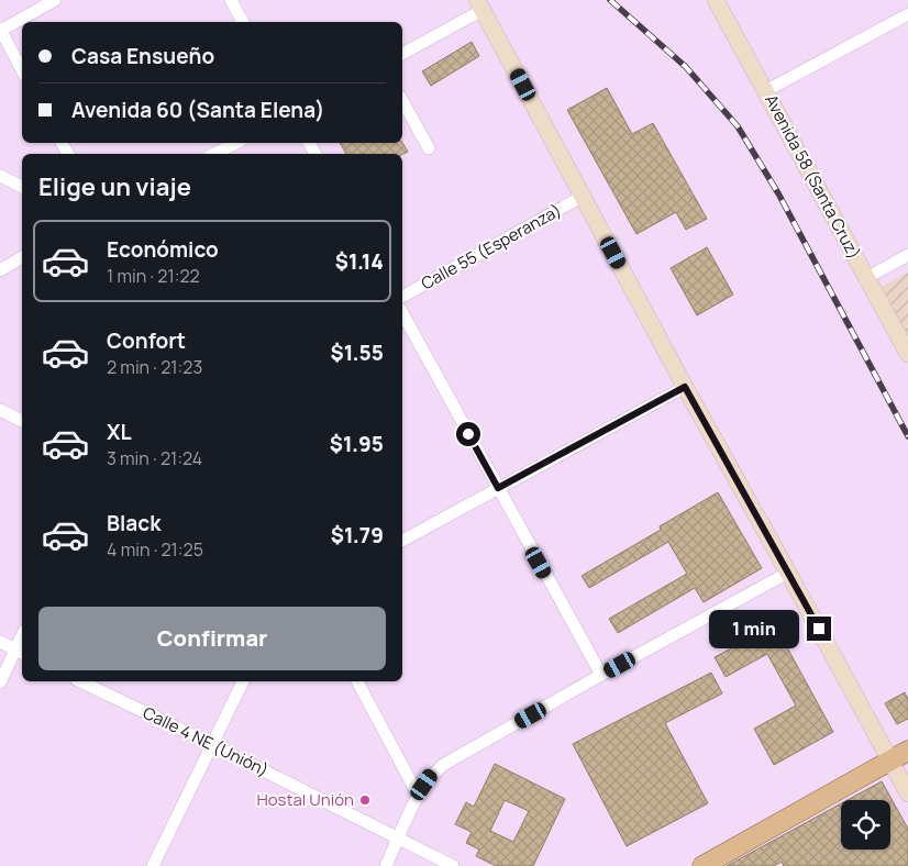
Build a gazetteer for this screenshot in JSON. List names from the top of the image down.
{
  "streets": {
    "street": ["Avenida 58 (Santa Cruz)", "Calle 55 (Esperanza)", "Calle 4 NE (Unión)"]
  },
  "places": ["Hostal Unión"],
  "page": {
    "banner": ["Casa Ensueño", "Avenida 60 (Santa Elena)"],
    "heading": "Elige un viaje",
    "list": [
      {
        "name": "Económico",
        "note": "1 min · 21:22",
        "value": "$1.14"
      },
      {
        "name": "Confort",
        "note": "2 min · 21:23",
        "value": "$1.55"
      },
      {
        "name": "XL",
        "note": "3 min · 21:24",
        "value": "$1.95"
      },
      {
        "name": "Black",
        "note": "4 min · 21:25",
        "value": "$1.79"
      }
    ],
    "buttons": "Confirmar",
    "bubble": "1 min"
  }
}
